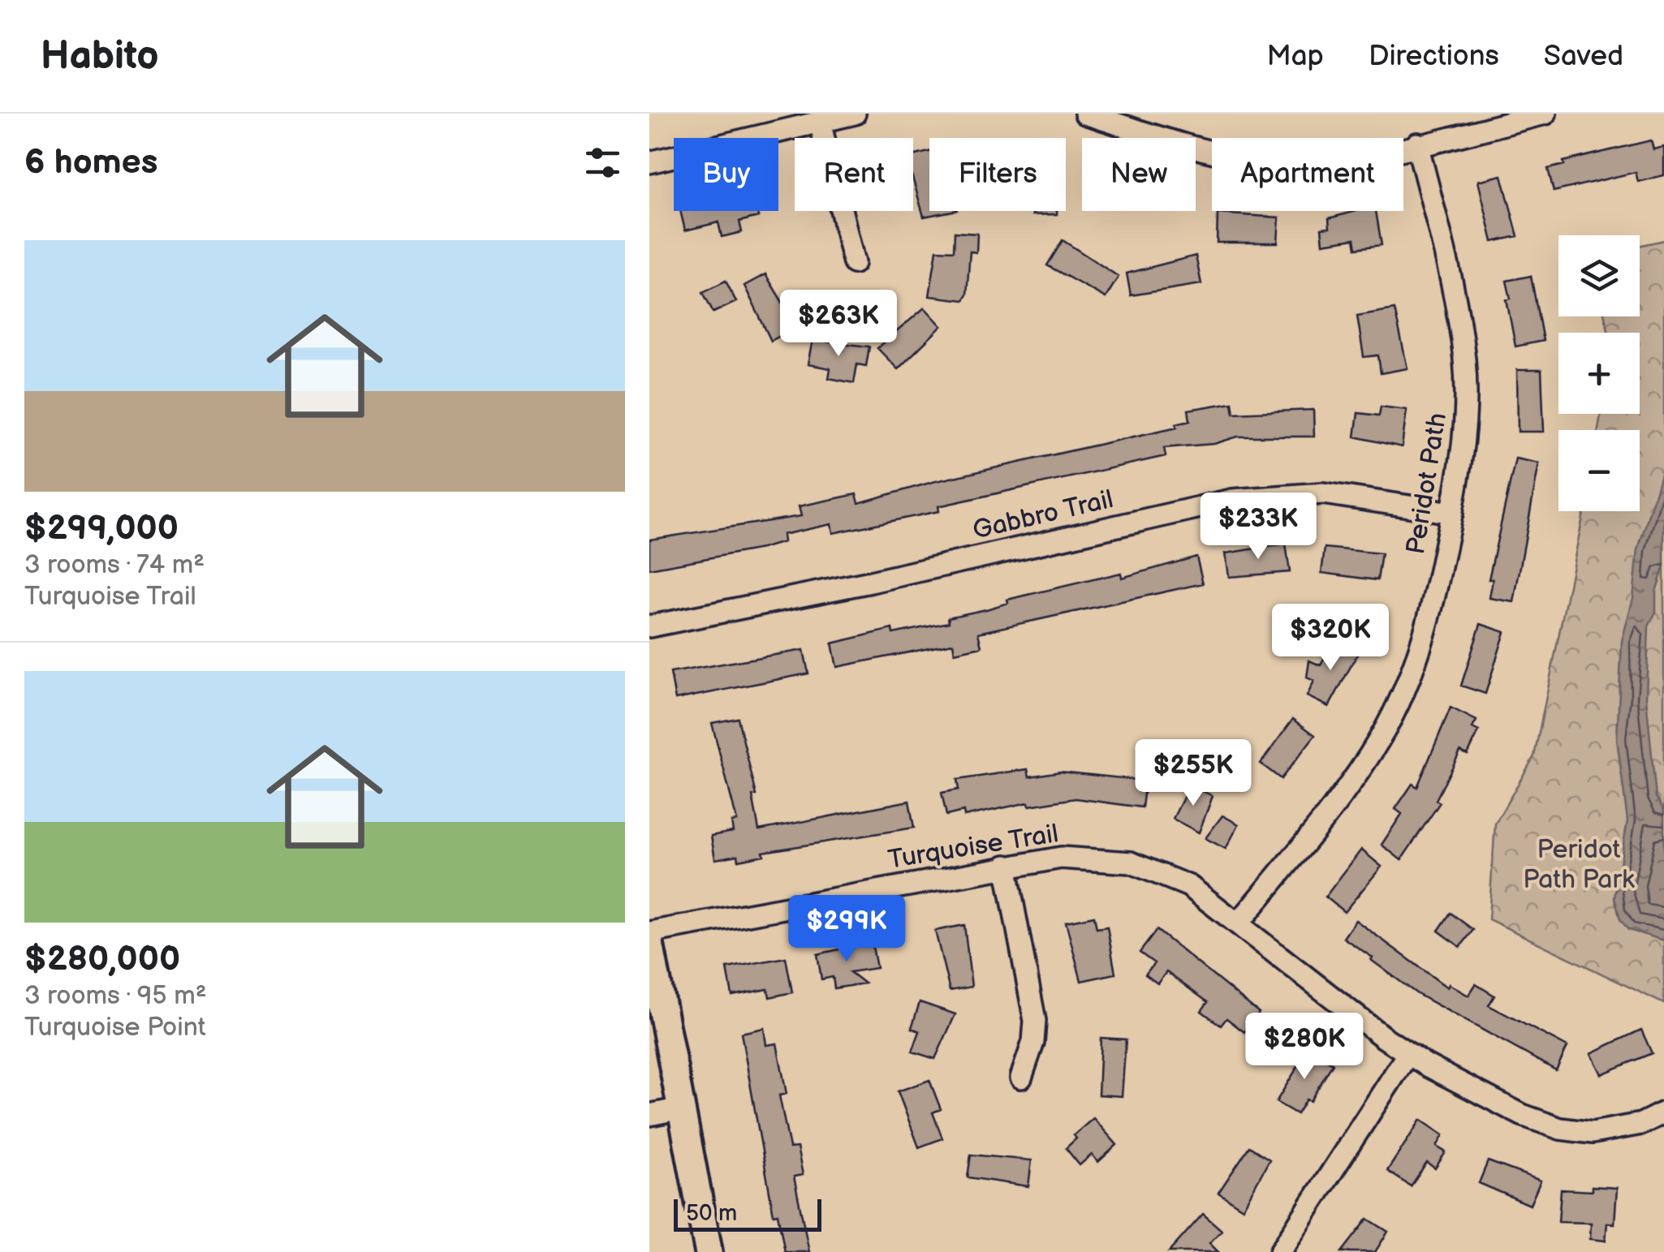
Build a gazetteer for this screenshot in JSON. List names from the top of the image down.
{
  "streets": {
    "street": ["Peridot Path", "Gabbro Trail", "Turquoise Trail"]
  },
  "crossings": [
    ["Peridot Path", "Gabbro Trail"],
    ["Peridot Path", "Turquoise Trail"]
  ],
  "parks": ["Peridot Path Park"],
  "scale_bar": "50 m",
  "page": {
    "header": "Habito",
    "nav": ["Map", "Directions", "Saved"],
    "heading": "6 homes",
    "chip": [
      "Buy",
      "Rent",
      "Filters",
      "New",
      "Apartment"
    ],
    "list": [
      {
        "name": "$299,000",
        "note": "3 rooms · 74 m² · Turquoise Trail"
      },
      {
        "name": "$280,000",
        "note": "3 rooms · 95 m² · Turquoise Point"
      }
    ],
    "map_buttons": ["+", "−"],
    "price": [
      "$263K",
      "$233K",
      "$320K",
      "$255K",
      "$299K",
      "$280K"
    ],
    "scale": "50 m"
  }
}
